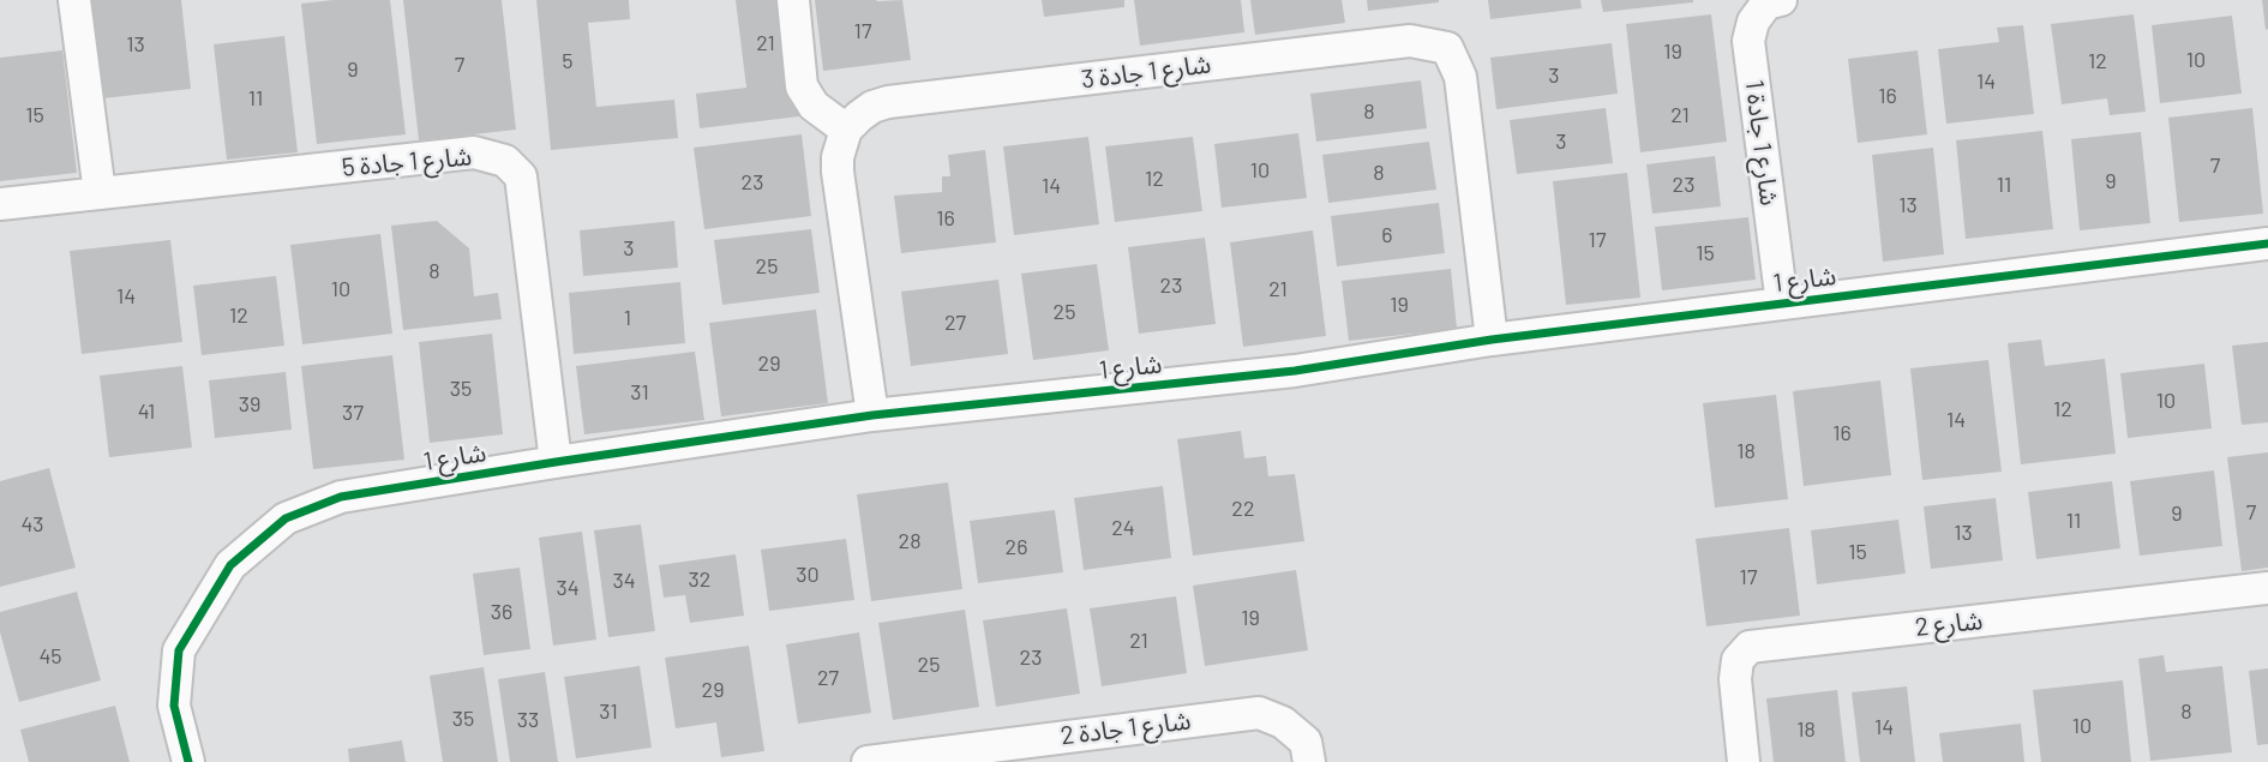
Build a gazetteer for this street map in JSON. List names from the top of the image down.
{
  "streets": {
    "street": [
      "شارع 1 جادة 3",
      "شارع 1 جادة 1",
      "شارع 1 جادة 5",
      "شارع 1",
      "شارع 2",
      "شارع 1 جادة 2"
    ]
  },
  "crossings": [
    ["شارع 1 جادة 3", "شارع 1"],
    ["شارع 1 جادة 1", "شارع 1"],
    ["شارع 1 جادة 5", "شارع 1"]
  ],
  "house_numbers": [
    "17",
    "21",
    "13",
    "19",
    "10",
    "5",
    "12",
    "7",
    "9",
    "3",
    "14",
    "16",
    "11",
    "8",
    "15",
    "21",
    "3",
    "7",
    "10",
    "8",
    "12",
    "9",
    "23",
    "23",
    "11",
    "14",
    "13",
    "16",
    "6",
    "17",
    "3",
    "15",
    "25",
    "8",
    "23",
    "10",
    "21",
    "14",
    "19",
    "25",
    "12",
    "1",
    "27",
    "29",
    "35",
    "31",
    "10",
    "39",
    "12",
    "41",
    "37",
    "14",
    "16",
    "18",
    "22",
    "7",
    "9",
    "11",
    "43",
    "24",
    "13",
    "28",
    "26",
    "15",
    "30",
    "17",
    "32",
    "34",
    "34",
    "36",
    "19",
    "21",
    "45",
    "23",
    "25",
    "27",
    "29",
    "31",
    "8",
    "35",
    "33",
    "10",
    "14",
    "18"
  ]
}
